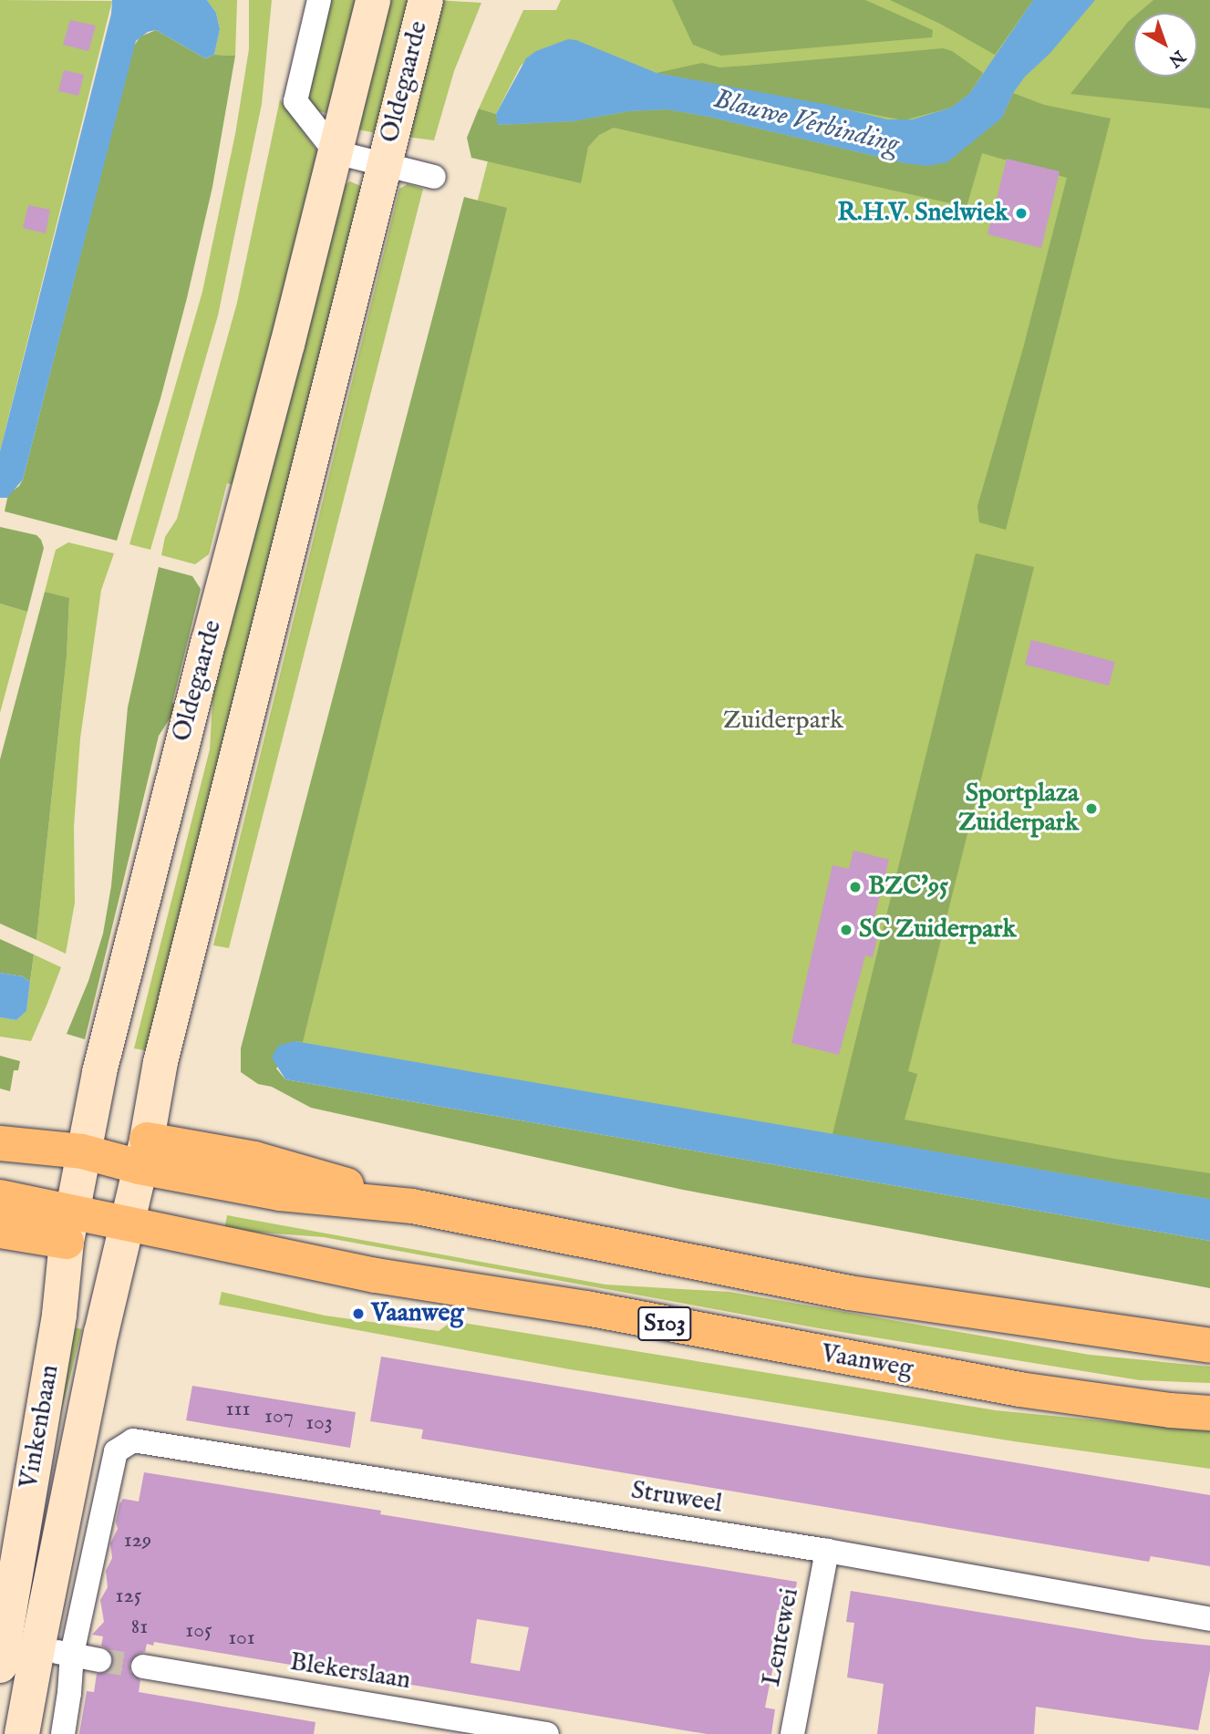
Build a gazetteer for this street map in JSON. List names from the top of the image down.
{
  "streets": {
    "highway": ["S103", "Vaanweg"],
    "main road": ["Oldegaarde", "Vinkenbaan"],
    "street": ["Struweel", "Lentewei", "Blekerslaan"]
  },
  "crossings": [
    ["Oldegaarde", "Vaanweg"],
    ["Oldegaarde", "Vinkenbaan"],
    ["Vaanweg", "Vinkenbaan"],
    ["Vinkenbaan", "Struweel"],
    ["Struweel", "Lentewei"]
  ],
  "water": ["Blauwe Verbinding"],
  "parks": ["Zuiderpark"],
  "places": [
    "R.H.V. Snelwiek",
    "Sportplaza Zuiderpark",
    "BZC'95",
    "SC Zuiderpark",
    "Vaanweg"
  ],
  "house_numbers": [
    "111",
    "107",
    "103",
    "129",
    "125",
    "81",
    "105",
    "101"
  ],
  "north": "bottom right"
}
